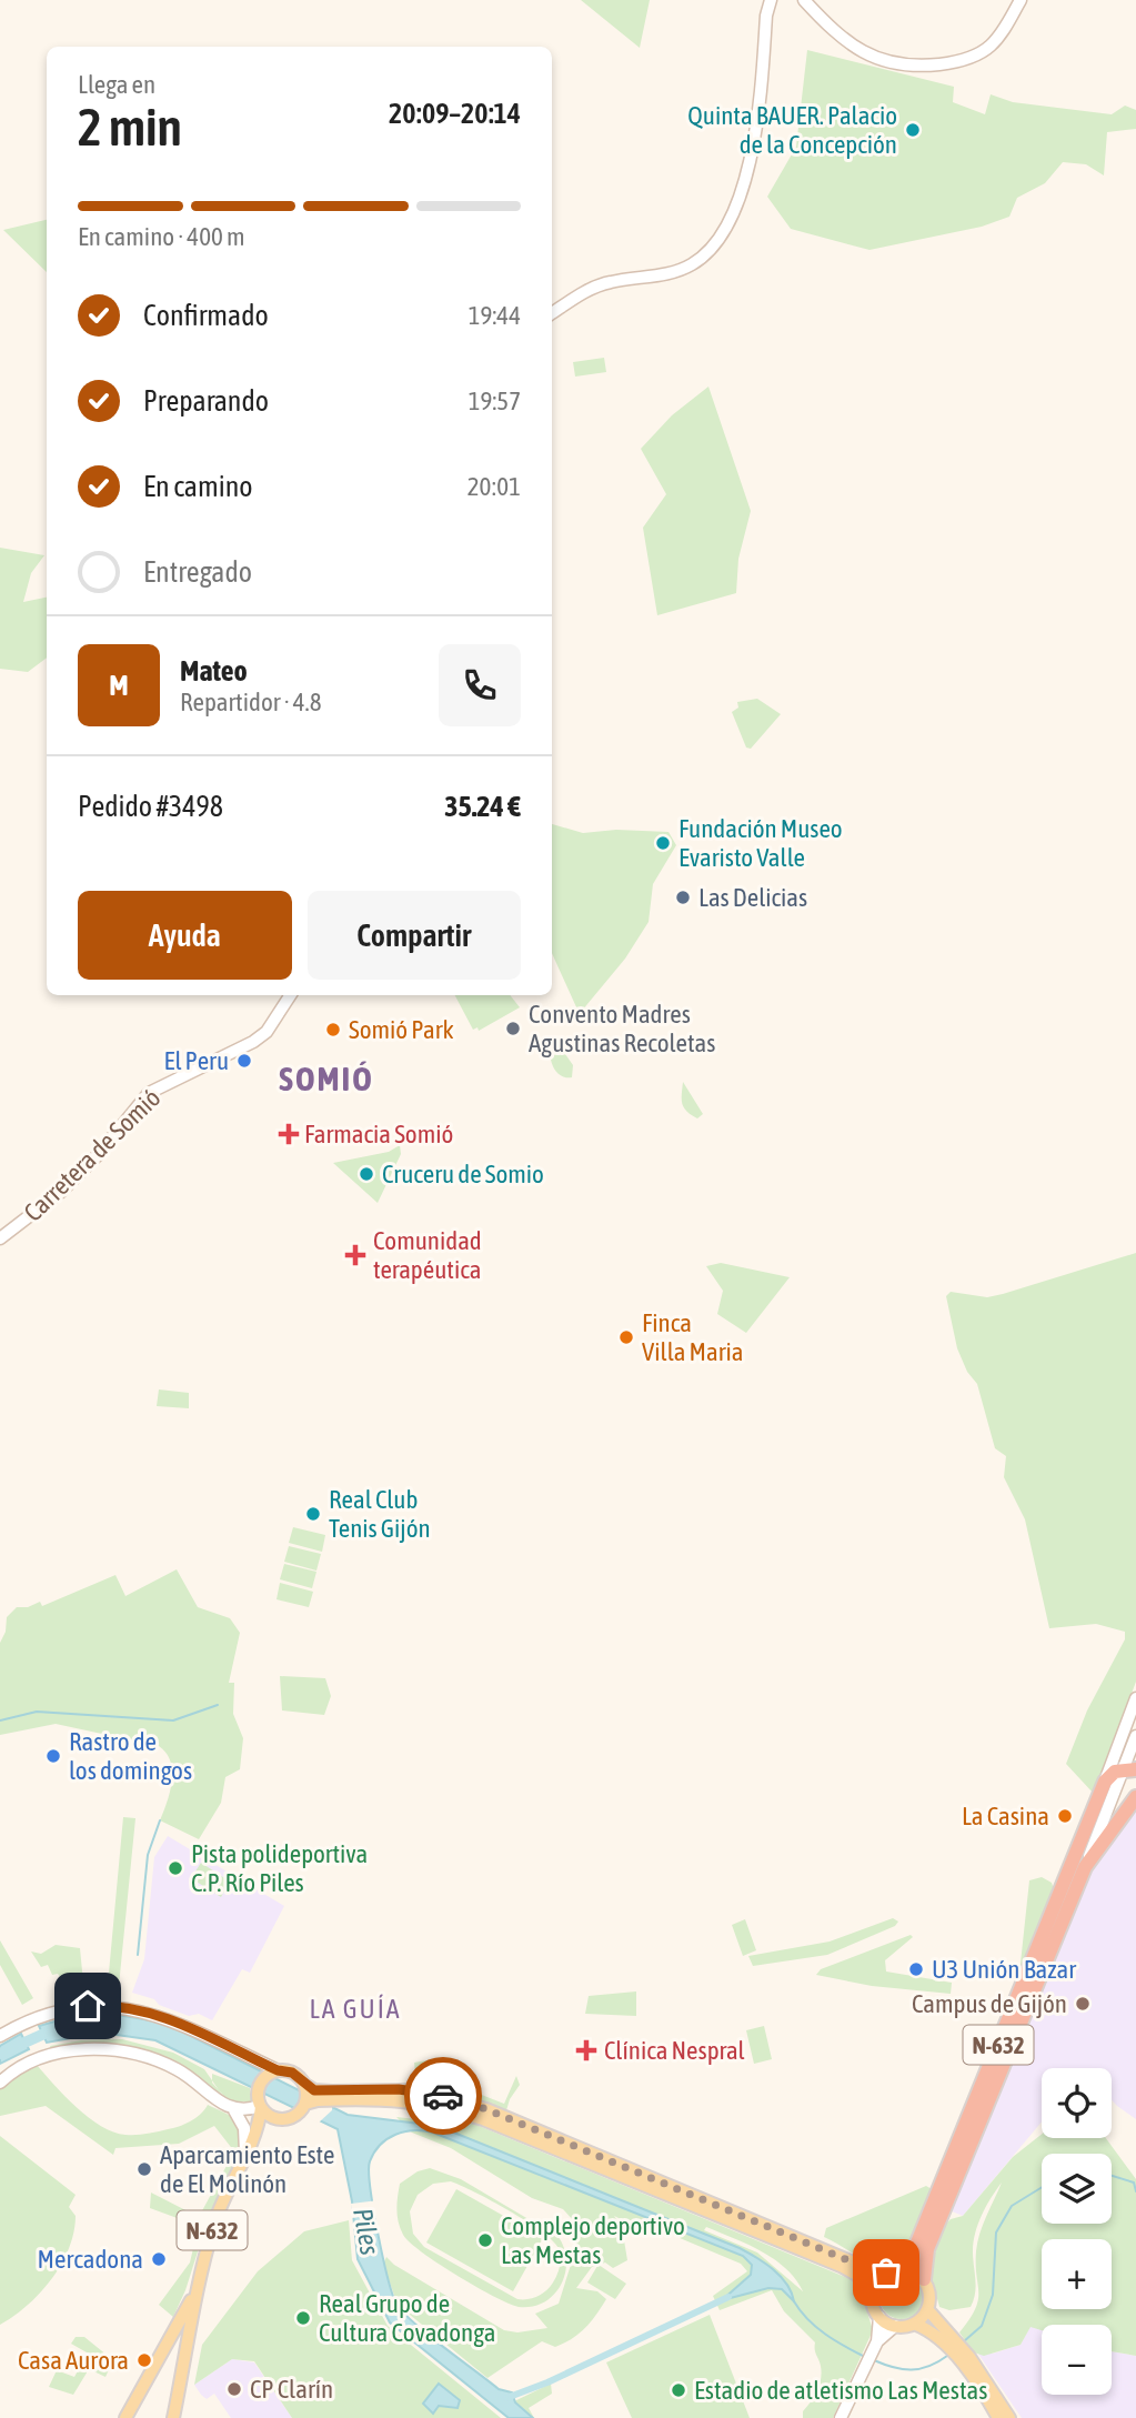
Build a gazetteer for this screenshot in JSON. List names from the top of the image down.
{
  "streets": {
    "highway": ["N-632"],
    "street": ["Carretera de Somió"]
  },
  "districts": ["SOMIÓ", "LA GUÍA"],
  "water": ["Piles"],
  "places": {
    "other": [
      "Quinta BAUER. Palacio de la Concepción",
      "Fundación Museo Evaristo Valle",
      "Las Delicias",
      "Convento Madres Agustinas Recoletas",
      "Somió Park",
      "El Peru",
      "Cruceru de Somio",
      "Finca Villa Maria",
      "Real Club Tenis Gijón",
      "Rastro de los domingos",
      "La Casina",
      "Pista polideportiva C.P. Río Piles",
      "U3 Unión Bazar",
      "Campus de Gijón",
      "Aparcamiento Este de El Molinón",
      "Complejo deportivo Las Mestas",
      "Mercadona",
      "Real Grupo de Cultura Covadonga",
      "Casa Aurora",
      "CP Clarín",
      "Estadio de atletismo Las Mestas"
    ],
    "health": ["Farmacia Somió", "Comunidad terapéutica", "Clínica Nespral"]
  },
  "page": {
    "heading": ["2 min", "Llega en", "20:09–20:14"],
    "panel": [
      "Mateo",
      "Repartidor · 4.8",
      "Pedido #3498",
      "35.24 €"
    ],
    "bar": "En camino · 400 m",
    "list": [
      ["Confirmado", "19:44"],
      ["Preparando", "19:57"],
      ["En camino", "20:01"],
      "Entregado"
    ],
    "round": "M",
    "buttons": ["Ayuda", "Compartir"],
    "map_buttons": ["+", "−"]
  }
}
